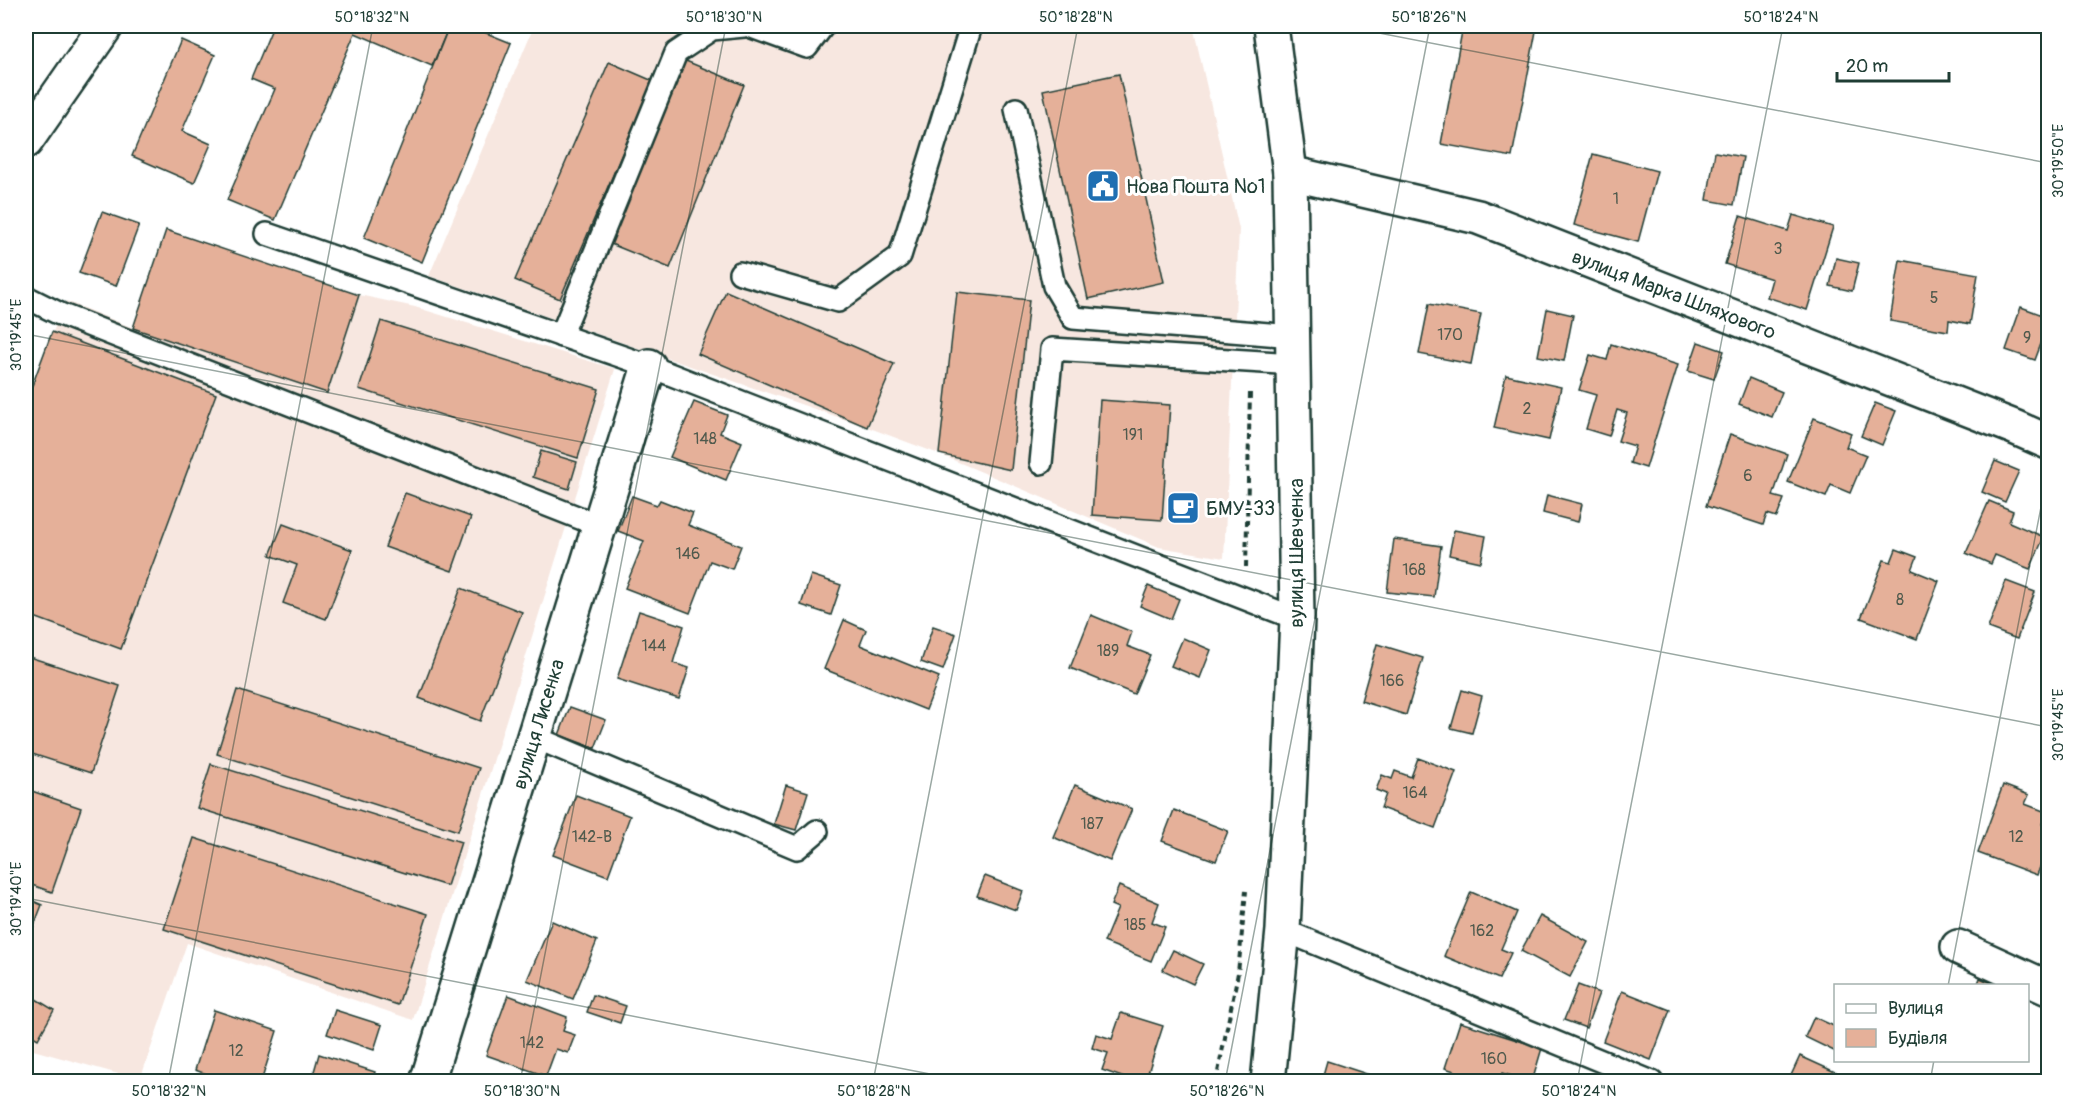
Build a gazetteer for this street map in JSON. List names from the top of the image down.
{
  "streets": {
    "street": ["вулиця Марка Шляхового", "вулиця Шевченка", "вулиця Лисенка"]
  },
  "crossings": [
    ["вулиця Марка Шляхового", "вулиця Шевченка"]
  ],
  "places": {
    "public building": ["Нова Пошта №1"],
    "cafe": ["БМУ-33"]
  },
  "house_numbers": [
    "1",
    "3",
    "5",
    "170",
    "9",
    "2",
    "191",
    "148",
    "6",
    "146",
    "168",
    "8",
    "144",
    "189",
    "166",
    "164",
    "187",
    "142-В",
    "12",
    "185",
    "162",
    "142",
    "12",
    "160"
  ],
  "legend": ["Вулиця", "Будівля"],
  "scale_bar": "20 m",
  "coordinates": [
    "50°18'32\"N",
    "50°18'30\"N",
    "50°18'28\"N",
    "50°18'26\"N",
    "50°18'24\"N",
    "30°19'50\"E",
    "30°19'45\"E",
    "30°19'40\"E"
  ]
}
